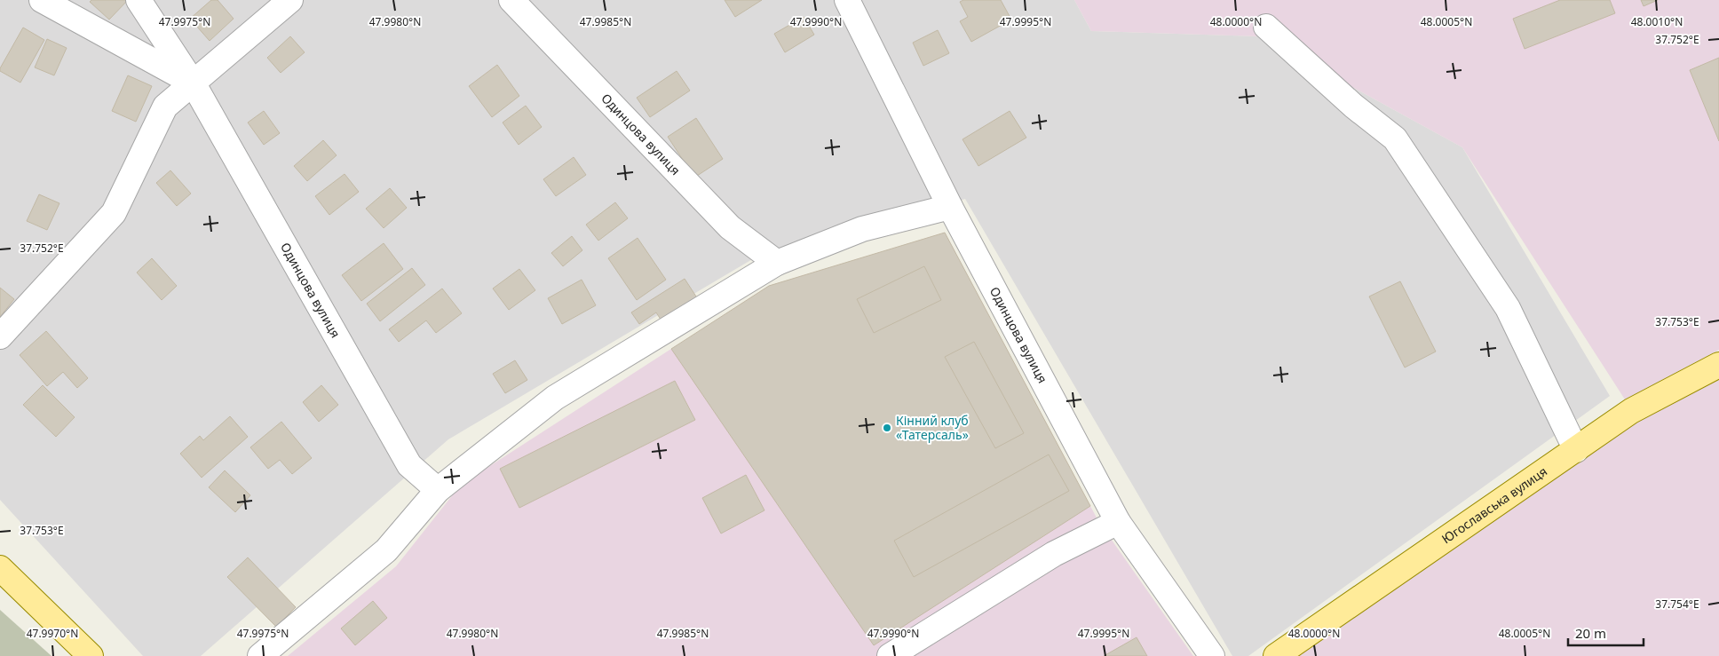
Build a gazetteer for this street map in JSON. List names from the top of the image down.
{
  "streets": {
    "main road": ["Югославська вулиця"],
    "street": ["Одинцова вулиця"]
  },
  "places": ["Кінний клуб «Татерсаль»"],
  "scale_bar": "20 m",
  "coordinates": [
    "47.9975°N",
    "47.9980°N",
    "47.9985°N",
    "47.9990°N",
    "47.9995°N",
    "48.0000°N",
    "48.0005°N",
    "48.0010°N",
    "37.752°E",
    "37.753°E",
    "37.754°E",
    "47.9970°N"
  ]
}
